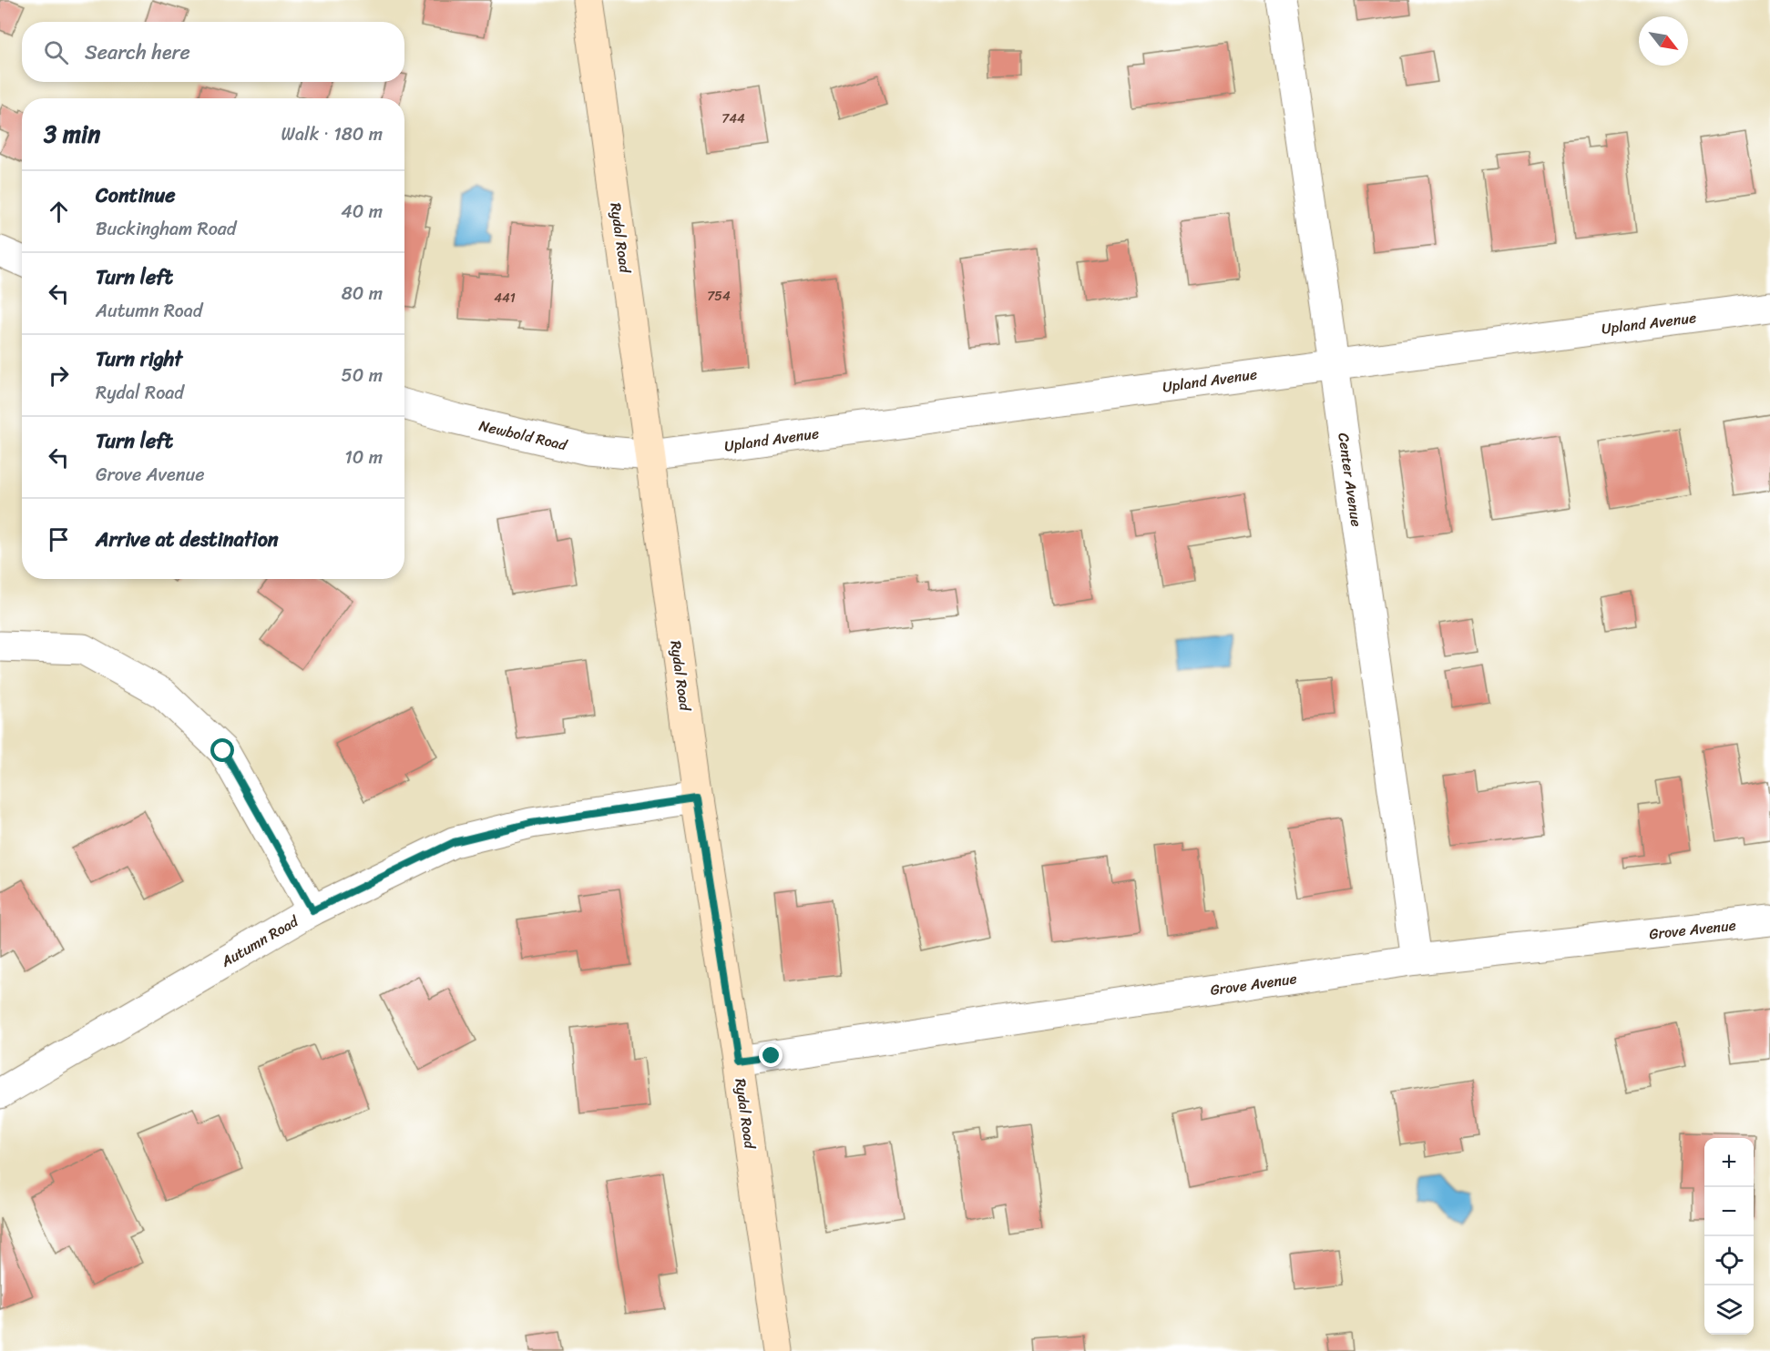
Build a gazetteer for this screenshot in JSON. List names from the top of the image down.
{
  "streets": {
    "street": [
      "Rydal Road",
      "Upland Avenue",
      "Newbold Road",
      "Center Avenue",
      "Grove Avenue",
      "Autumn Road"
    ]
  },
  "crossings": [
    ["Rydal Road", "Upland Avenue"],
    ["Rydal Road", "Newbold Road"],
    ["Rydal Road", "Grove Avenue"],
    ["Rydal Road", "Autumn Road"],
    ["Upland Avenue", "Newbold Road"],
    ["Upland Avenue", "Center Avenue"],
    ["Center Avenue", "Grove Avenue"]
  ],
  "house_numbers": ["744", "754", "441"],
  "north": "bottom right",
  "page": {
    "search": "Search here",
    "heading": ["3 min", "Walk · 180 m"],
    "list": [
      ["Continue", "Buckingham Road", "40 m"],
      ["Turn left", "Autumn Road", "80 m"],
      ["Turn right", "Rydal Road", "50 m"],
      ["Turn left", "Grove Avenue", "10 m"],
      "Arrive at destination"
    ],
    "map_buttons": ["+", "−"]
  }
}
